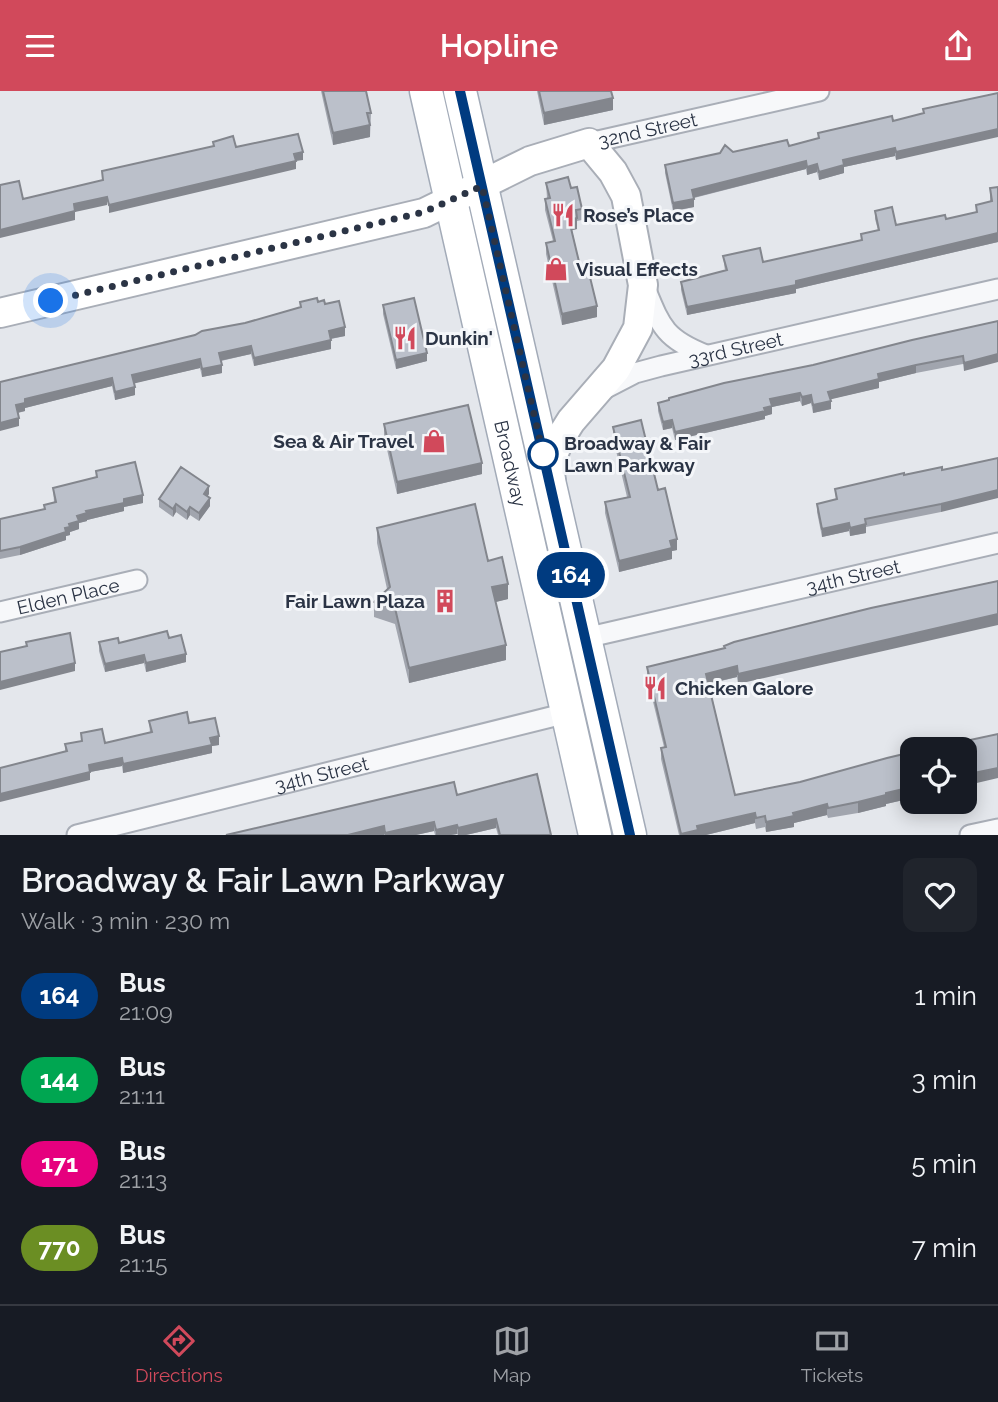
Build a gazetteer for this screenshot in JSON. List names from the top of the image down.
{
  "streets": {
    "main road": ["Broadway"],
    "street": [
      "32nd Street",
      "33rd Street",
      "34th Street",
      "Elden Place"
    ]
  },
  "crossings": [
    ["32nd Street", "Broadway"],
    ["33rd Street", "Broadway"],
    ["Broadway", "34th Street"]
  ],
  "places": {
    "restaurant": ["Rose’s Place", "Dunkin'", "Chicken Galore"],
    "shop": ["Visual Effects", "Sea & Air Travel"],
    "other": ["Broadway & Fair Lawn Parkway"],
    "building": ["Fair Lawn Plaza"]
  },
  "lines": ["bus line 164"],
  "page": {
    "header": "Hopline",
    "on_map": "164",
    "heading": ["Broadway & Fair Lawn Parkway", "Walk · 3 min · 230 m"],
    "list": [
      {
        "mark": "164",
        "name": "Bus",
        "note": "21:09",
        "value": "1 min"
      },
      {
        "mark": "144",
        "name": "Bus",
        "note": "21:11",
        "value": "3 min"
      },
      {
        "mark": "171",
        "name": "Bus",
        "note": "21:13",
        "value": "5 min"
      },
      {
        "mark": "770",
        "name": "Bus",
        "note": "21:15",
        "value": "7 min"
      }
    ],
    "tabs": ["Directions", "Map", "Tickets"]
  }
}
